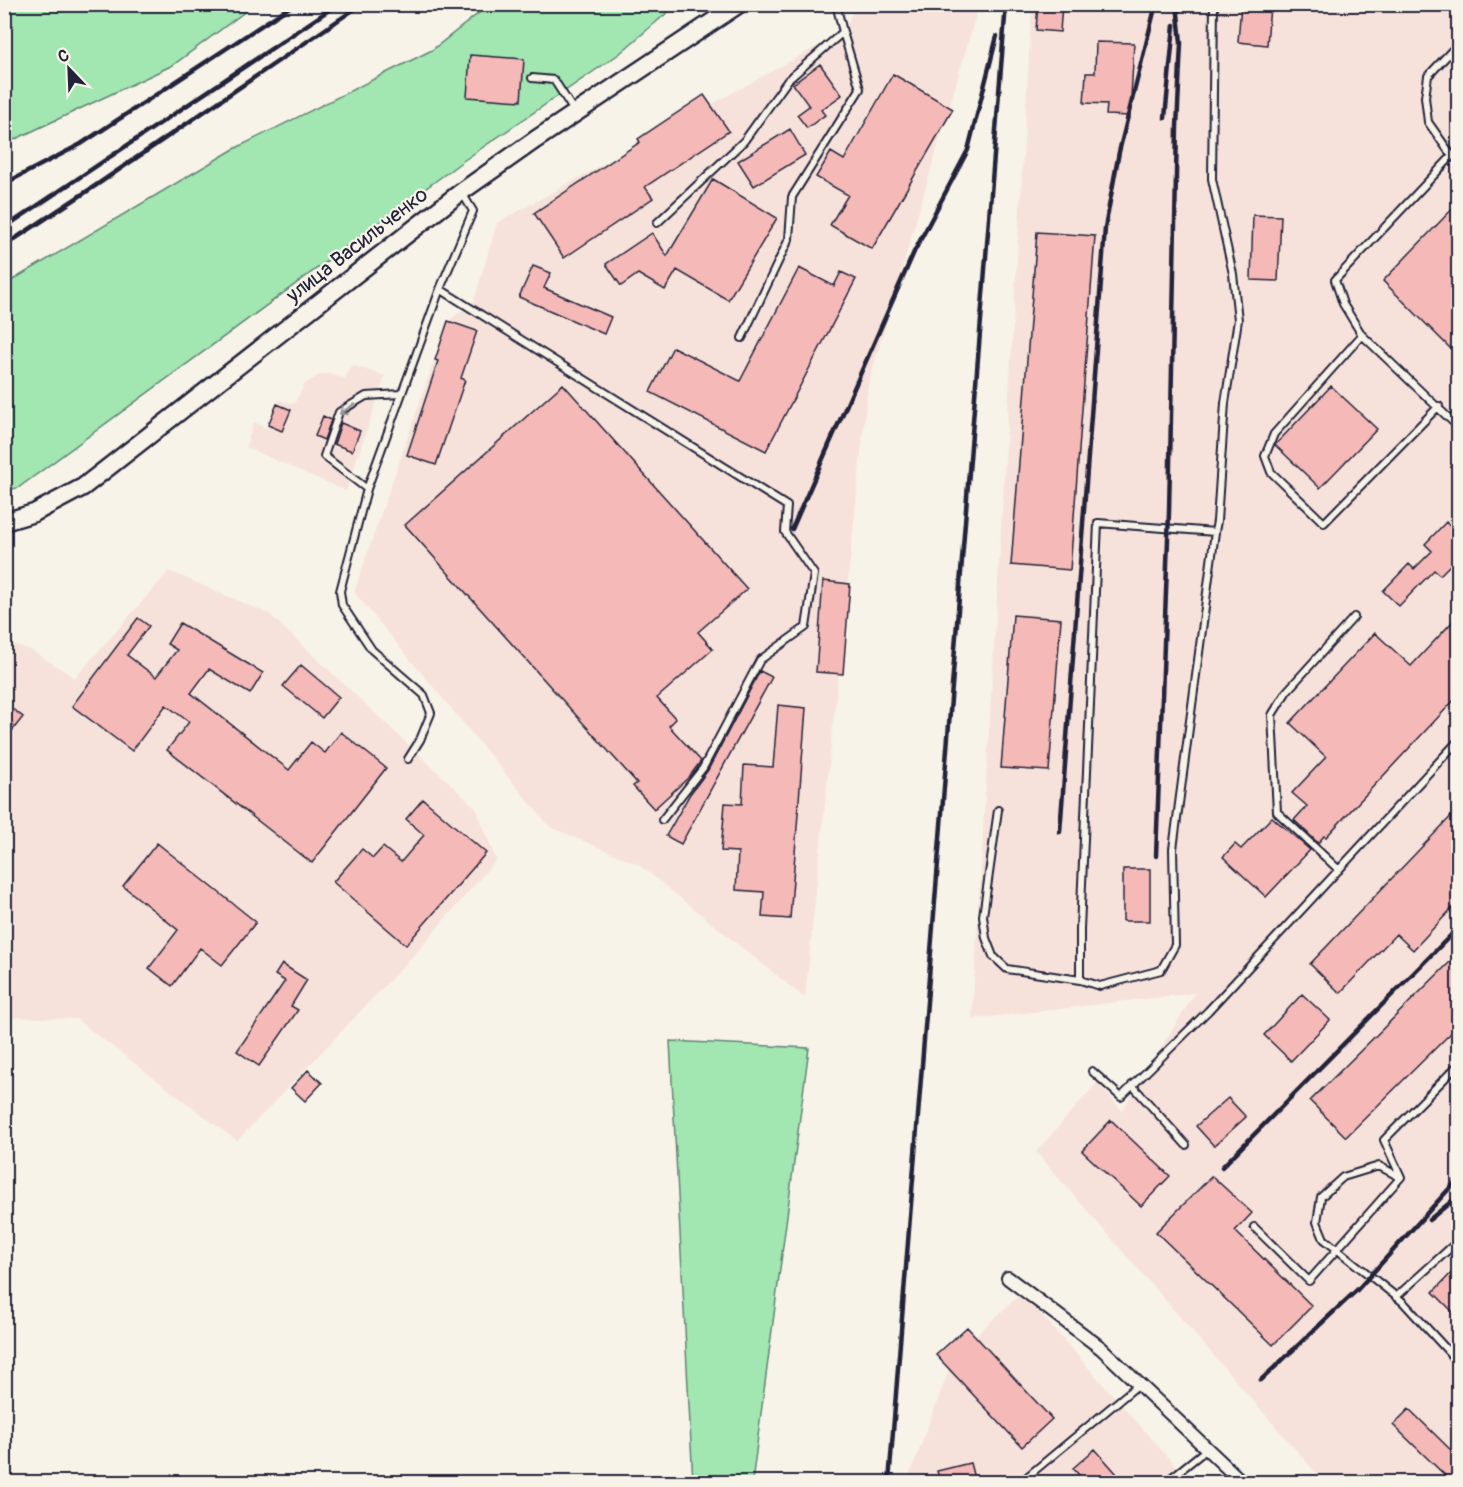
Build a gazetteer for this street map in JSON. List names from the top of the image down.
{
  "streets": {
    "main road": ["улица Васильченко"]
  },
  "north": "top left"
}
